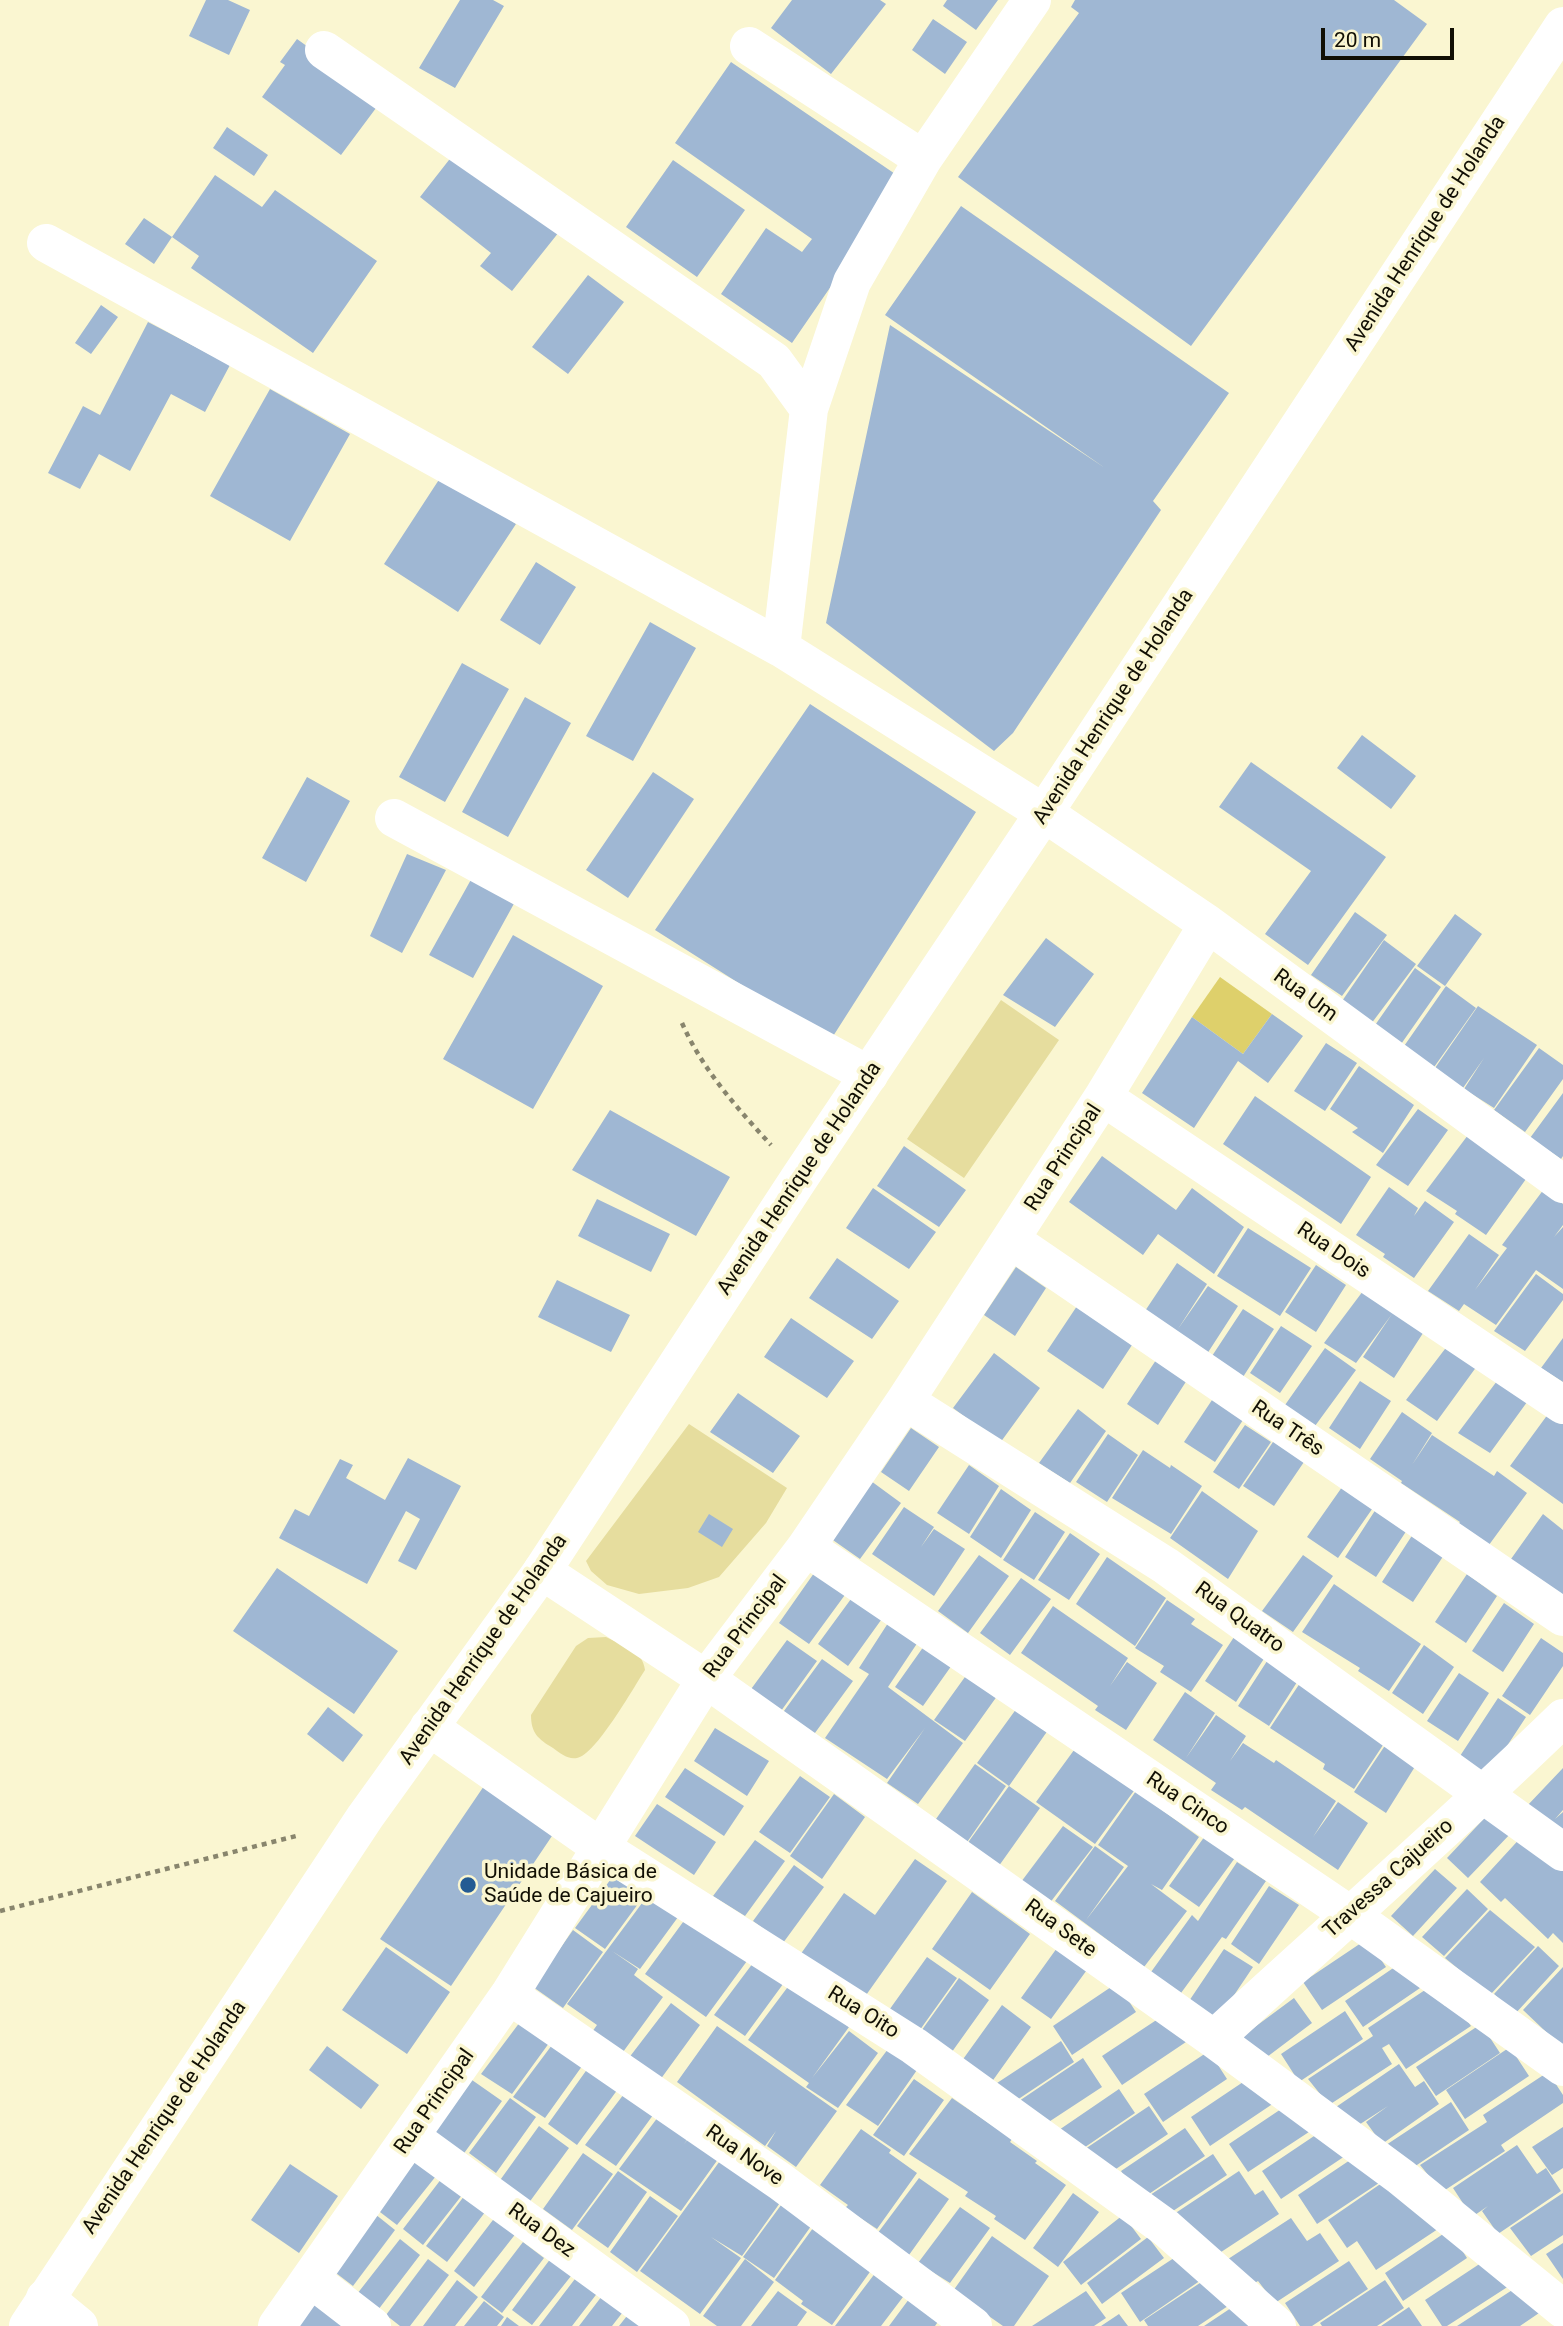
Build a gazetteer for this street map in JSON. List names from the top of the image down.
{
  "streets": {
    "street": [
      "Avenida Henrique de Holanda",
      "Rua Um",
      "Rua Principal",
      "Rua Dois",
      "Rua Três",
      "Rua Quatro",
      "Rua Cinco",
      "Travessa Cajueiro",
      "Rua Sete",
      "Rua Oito",
      "Rua Nove",
      "Rua Dez"
    ]
  },
  "crossings": [
    ["Avenida Henrique de Holanda", "Rua Um"],
    ["Avenida Henrique de Holanda", "Rua Sete"],
    ["Avenida Henrique de Holanda", "Rua Oito"],
    ["Rua Um", "Rua Principal"],
    ["Rua Principal", "Rua Dois"],
    ["Rua Principal", "Rua Três"],
    ["Rua Principal", "Rua Quatro"],
    ["Rua Principal", "Rua Cinco"],
    ["Rua Principal", "Rua Sete"],
    ["Rua Principal", "Rua Oito"],
    ["Rua Principal", "Rua Nove"],
    ["Rua Principal", "Rua Dez"],
    ["Rua Quatro", "Travessa Cajueiro"],
    ["Rua Cinco", "Travessa Cajueiro"],
    ["Travessa Cajueiro", "Rua Sete"]
  ],
  "places": ["Unidade Básica de Saúde de Cajueiro"],
  "scale_bar": "20 m"
}
